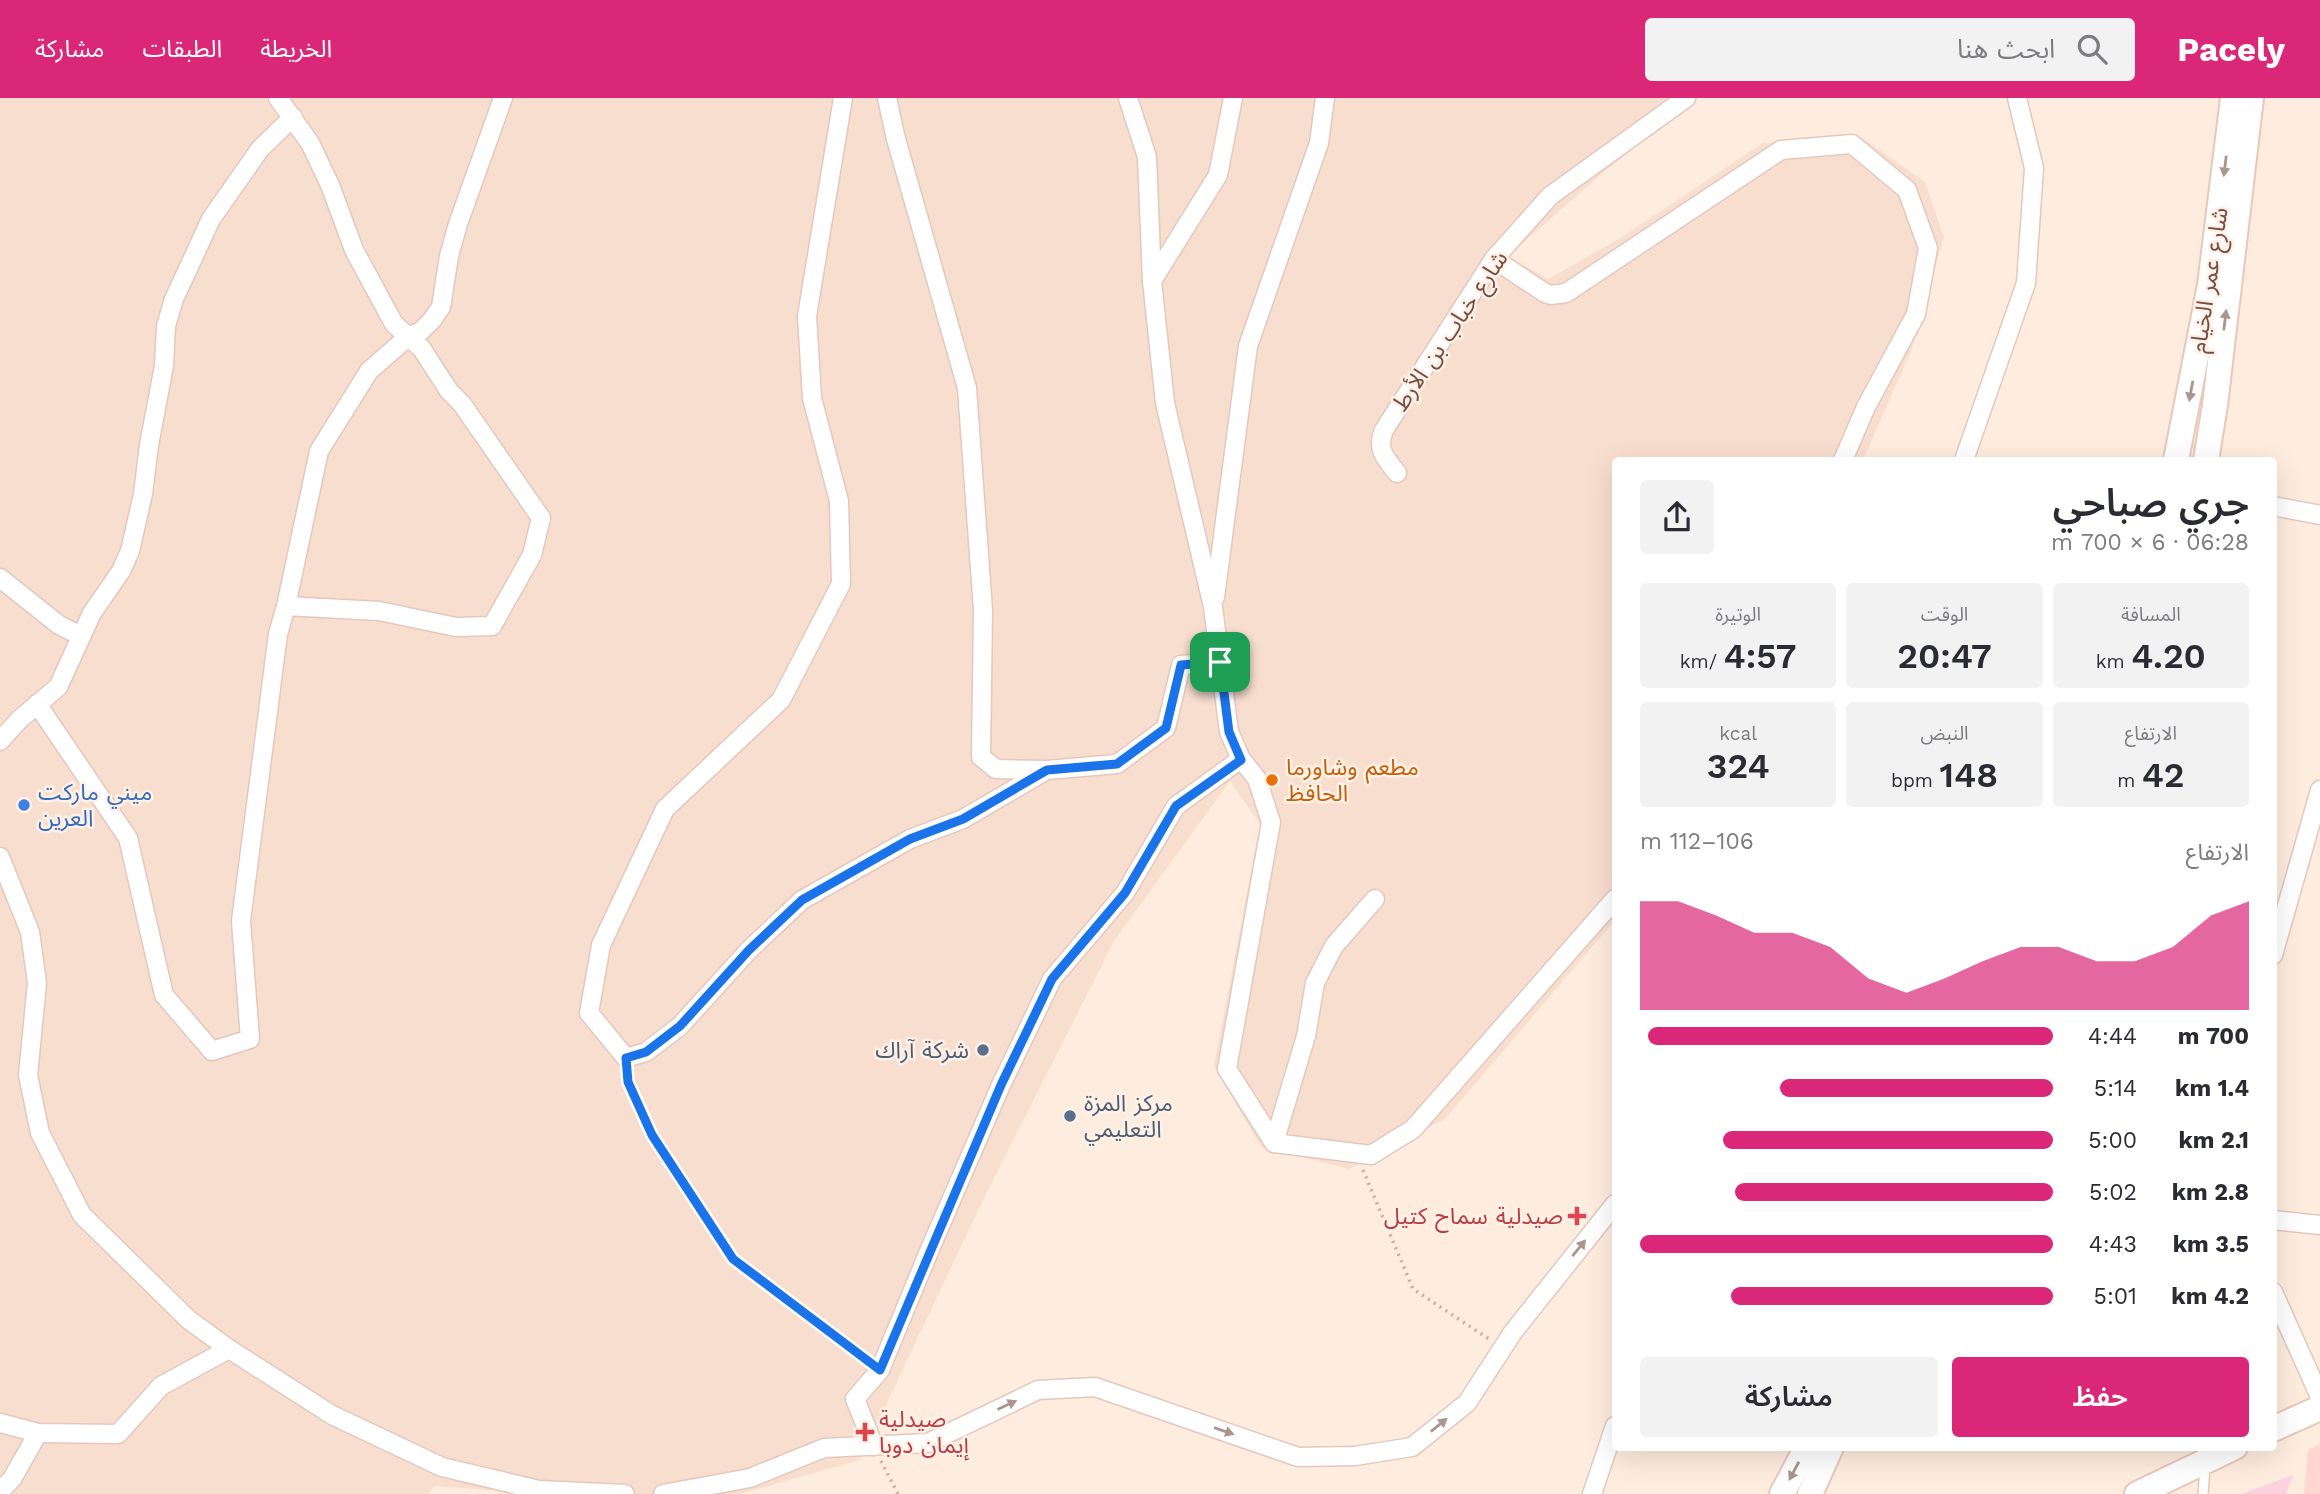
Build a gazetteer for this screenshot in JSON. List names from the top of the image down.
{
  "streets": {
    "street": ["شارع عمر الخيام", "شارع خباب بن الأرط"]
  },
  "places": {
    "other": [
      "مطعم وشاورما الحافظ",
      "ميني ماركت العرين",
      "شركة آراك",
      "مركز المزة التعليمي"
    ],
    "health": ["صيدلية سماح كتيل", "صيدلية إيمان دوبا"]
  },
  "page": {
    "header": "Pacely",
    "search": "ابحث هنا",
    "nav": ["الخريطة", "الطبقات", "مشاركة"],
    "heading": ["جري صباحي", "06:28 · 6 × 700 m"],
    "stats": [
      ["المسافة", "4.20 km"],
      ["الوقت", "20:47"],
      ["الوتيرة", "4:57 /km"],
      ["الارتفاع", "42 m"],
      ["النبض", "148 bpm"],
      ["kcal", "324"]
    ],
    "chart": ["الارتفاع", "106–112 m"],
    "list": [
      {
        "name": "700 m",
        "note": "4:44"
      },
      {
        "name": "1.4 km",
        "note": "5:14"
      },
      {
        "name": "2.1 km",
        "note": "5:00"
      },
      {
        "name": "2.8 km",
        "note": "5:02"
      },
      {
        "name": "3.5 km",
        "note": "4:43"
      },
      {
        "name": "4.2 km",
        "note": "5:01"
      }
    ],
    "buttons": ["حفظ", "مشاركة"]
  }
}
